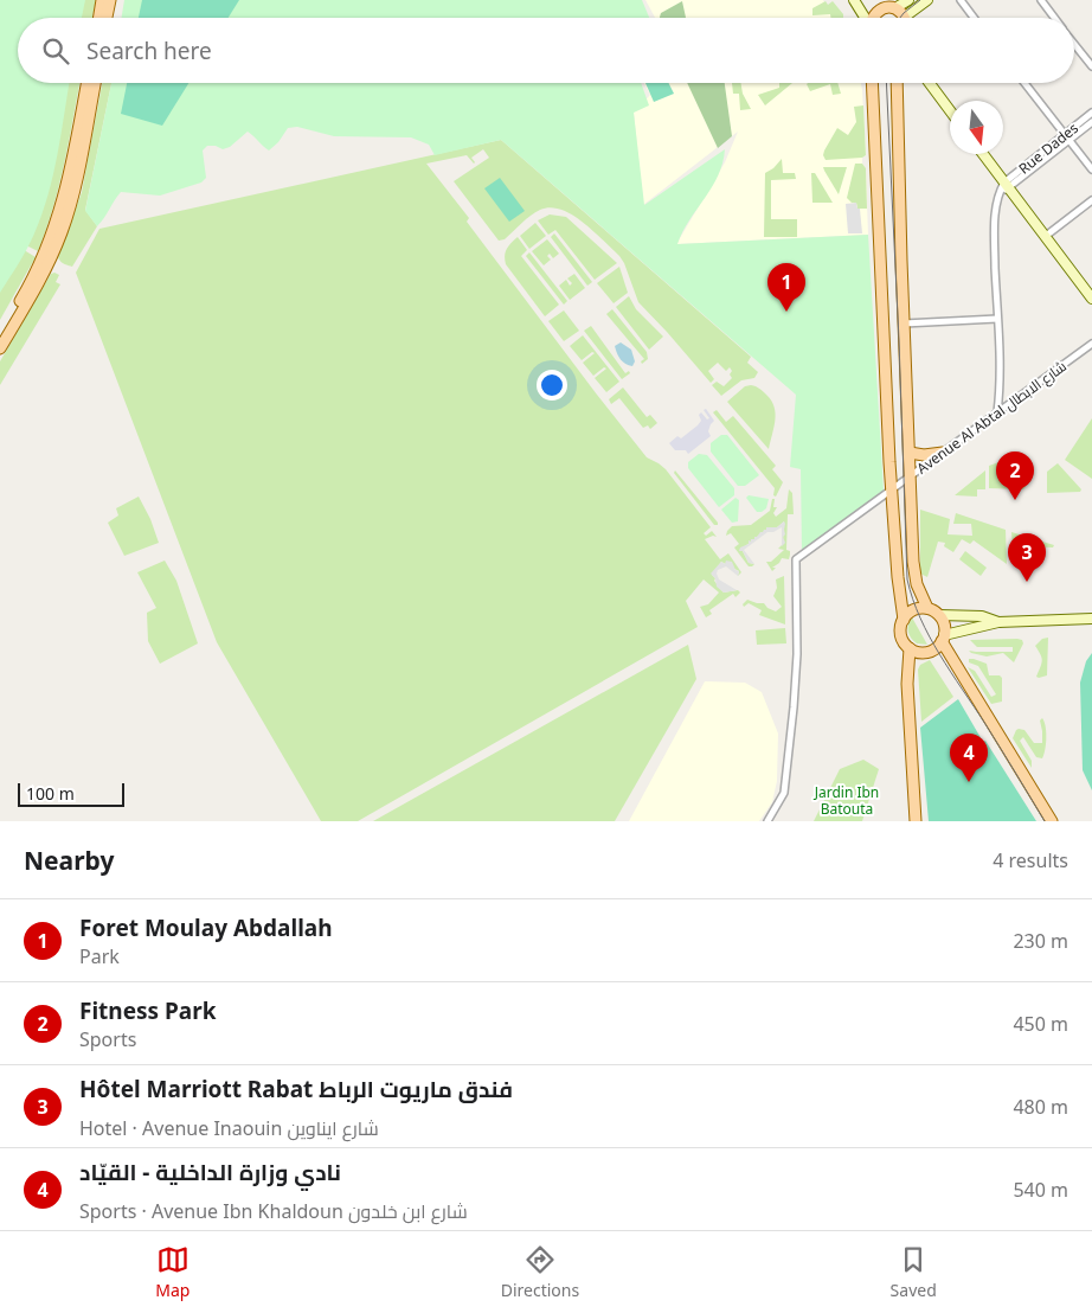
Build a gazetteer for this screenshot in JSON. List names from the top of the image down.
{
  "streets": {
    "street": ["Rue Dades", "Avenue Al Abtal شارع الابطال"]
  },
  "parks": ["Jardin Ibn Batouta"],
  "scale_bar": "100 m",
  "north": "bottom",
  "page": {
    "search": "Search here",
    "pins": [
      "1",
      "2",
      "3",
      "4"
    ],
    "scale": "100 m",
    "heading": ["Nearby", "4 results"],
    "list": [
      {
        "mark": "1",
        "name": "Foret Moulay Abdallah",
        "note": "Park",
        "value": "230 m"
      },
      {
        "mark": "2",
        "name": "Fitness Park",
        "note": "Sports",
        "value": "450 m"
      },
      {
        "mark": "3",
        "name": "Hôtel Marriott Rabat فندق ماريوت الرباط",
        "note": "Hotel · Avenue Inaouin شارع ايناوين",
        "value": "480 m"
      },
      {
        "mark": "4",
        "name": "نادي وزارة الداخلية - القيّاد",
        "note": "Sports · Avenue Ibn Khaldoun شارع ابن خلدون",
        "value": "540 m"
      }
    ],
    "nav": ["Map", "Directions", "Saved"]
  }
}
